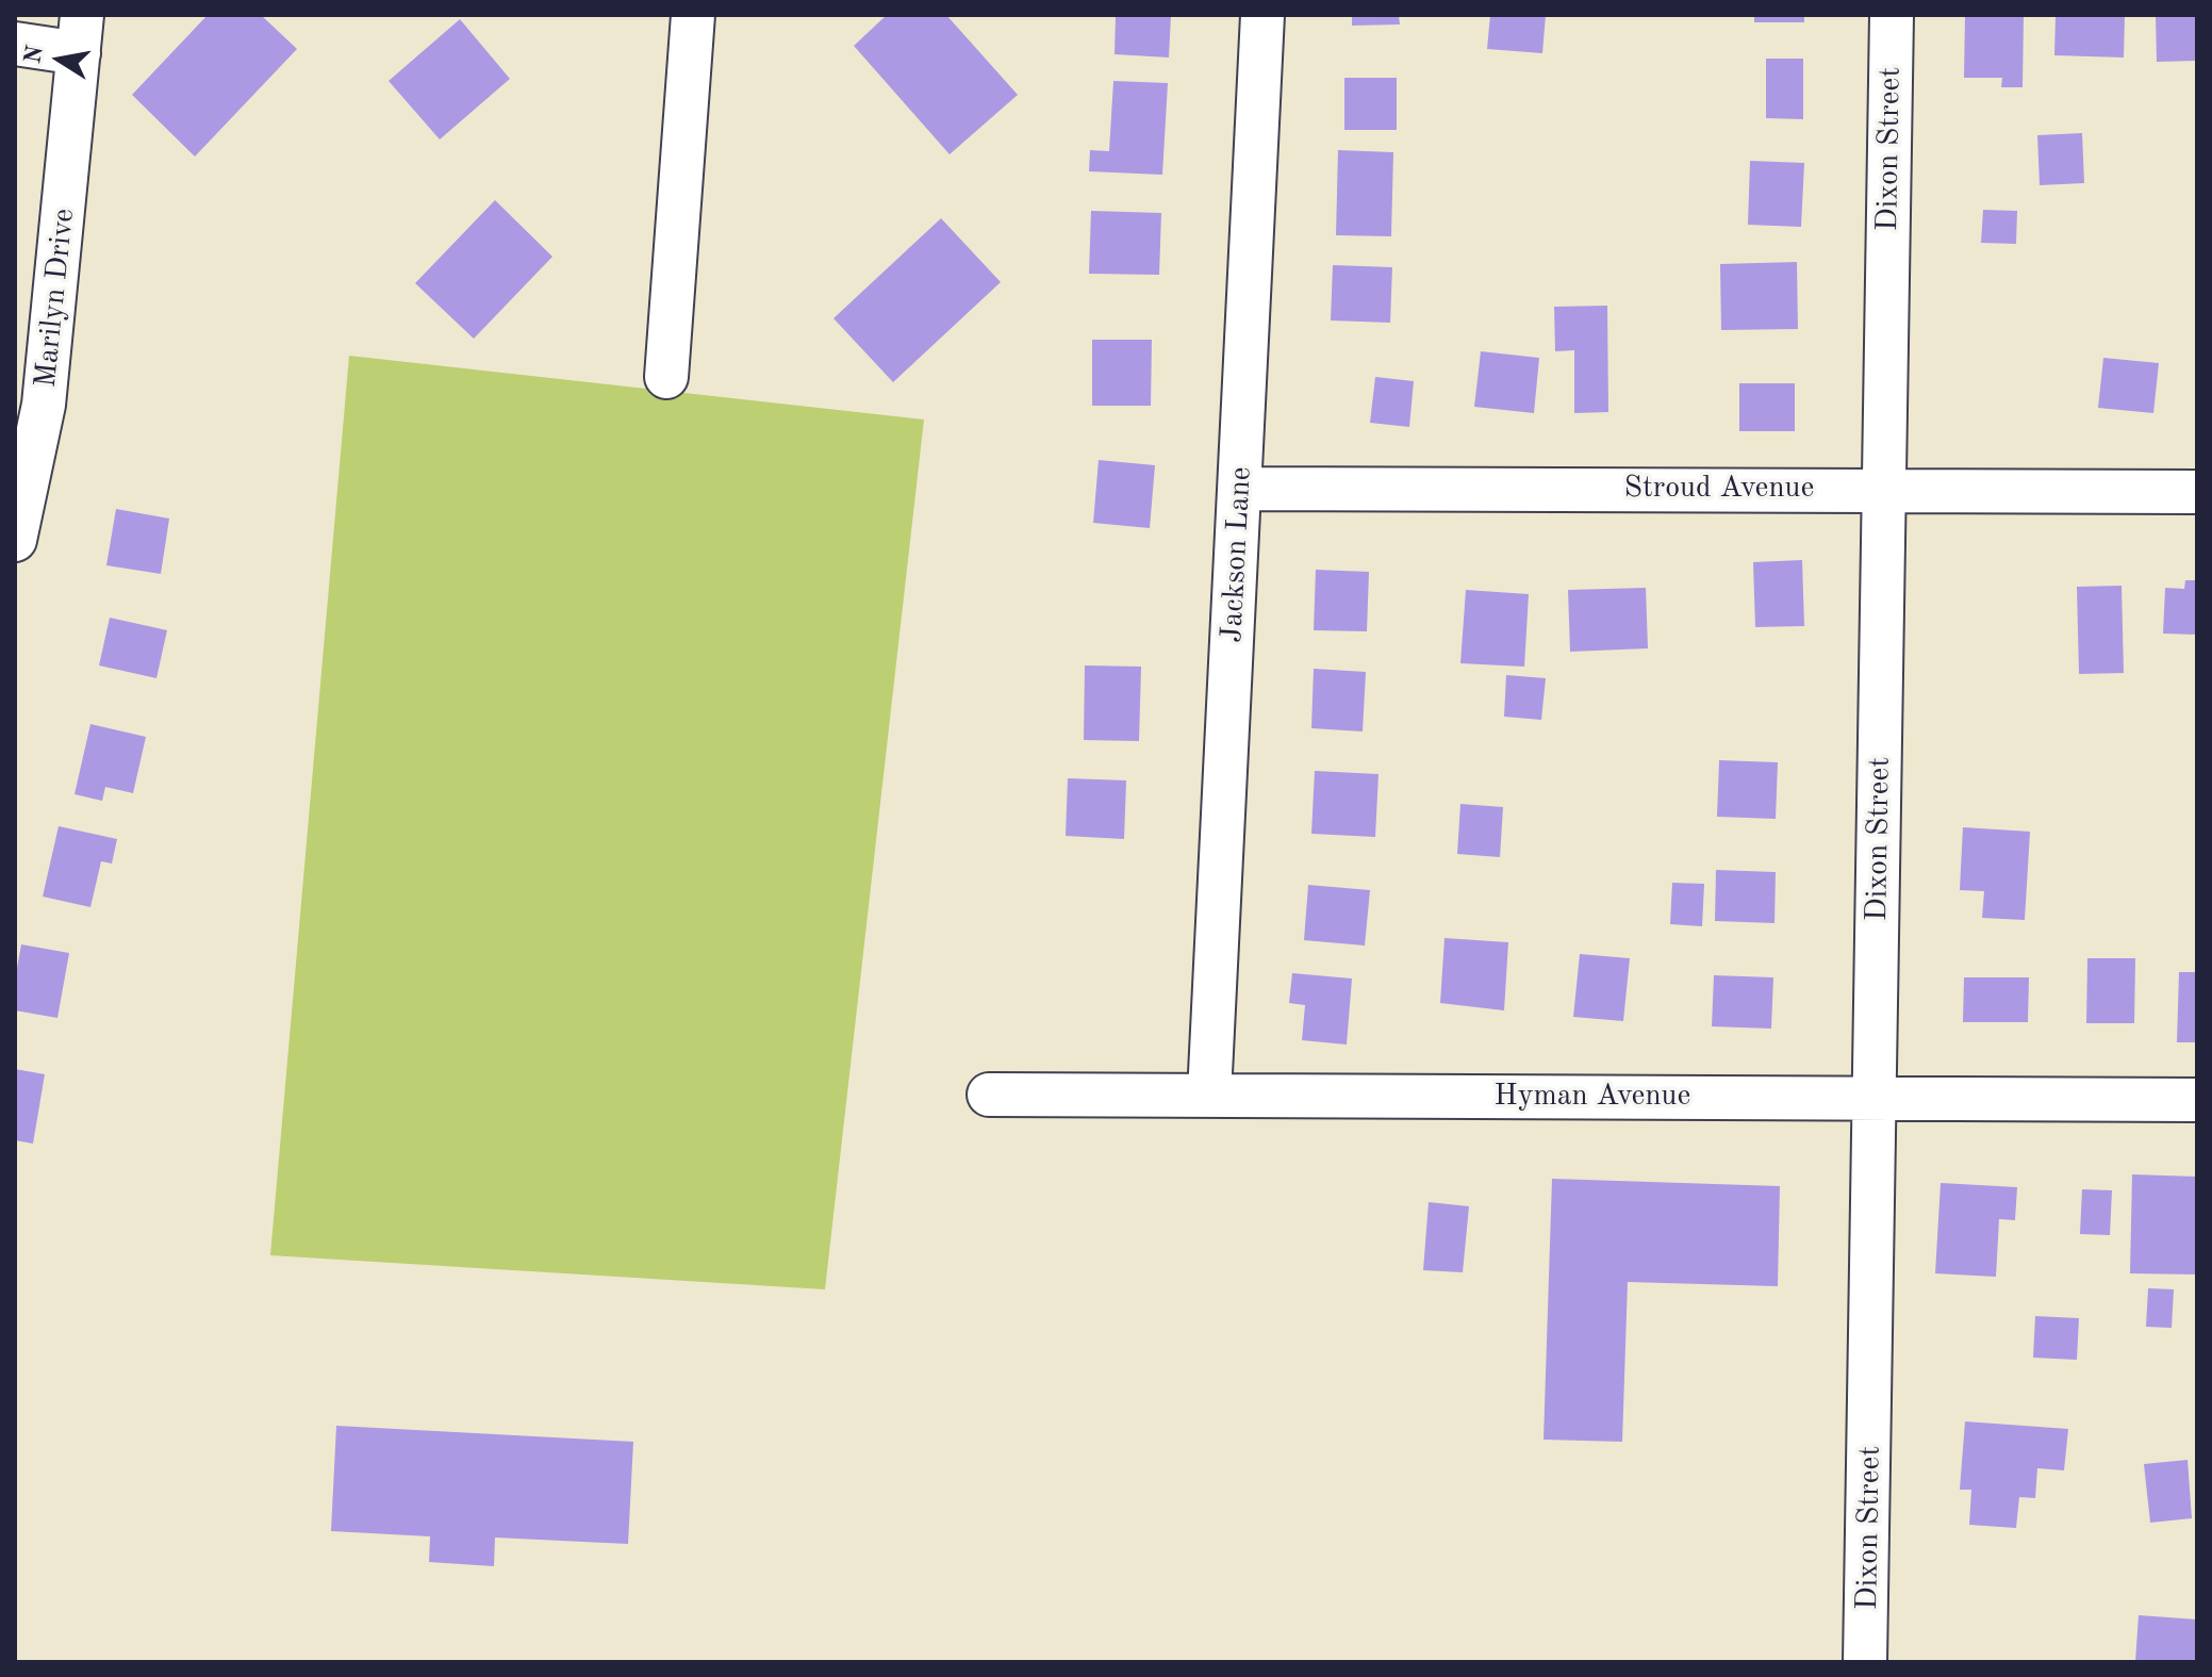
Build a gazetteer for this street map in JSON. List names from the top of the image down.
{
  "streets": {
    "street": [
      "Dixon Street",
      "Marilyn Drive",
      "Stroud Avenue",
      "Jackson Lane",
      "Hyman Avenue"
    ]
  },
  "crossings": [
    ["Dixon Street", "Stroud Avenue"],
    ["Dixon Street", "Hyman Avenue"],
    ["Stroud Avenue", "Jackson Lane"],
    ["Jackson Lane", "Hyman Avenue"]
  ],
  "north": "left"
}
